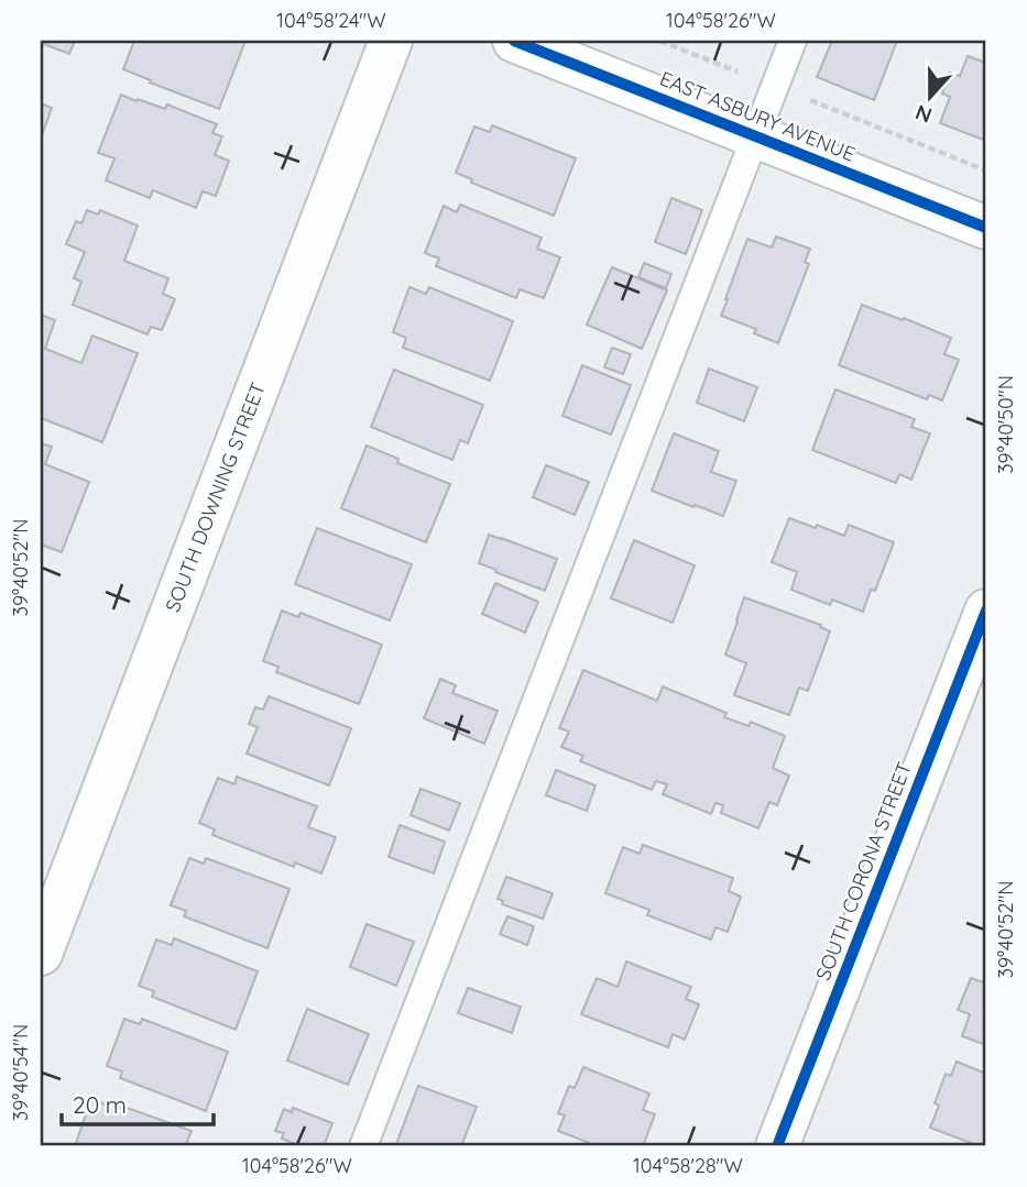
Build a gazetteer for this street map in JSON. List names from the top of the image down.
{
  "streets": {
    "street": ["EAST ASBURY AVENUE", "SOUTH DOWNING STREET", "SOUTH CORONA STREET"]
  },
  "scale_bar": "20 m",
  "north": "bottom",
  "coordinates": [
    "104°58'24\"W",
    "104°58'26\"W",
    "39°40'50\"N",
    "39°40'52\"N",
    "39°40'54\"N",
    "104°58'28\"W"
  ]
}
